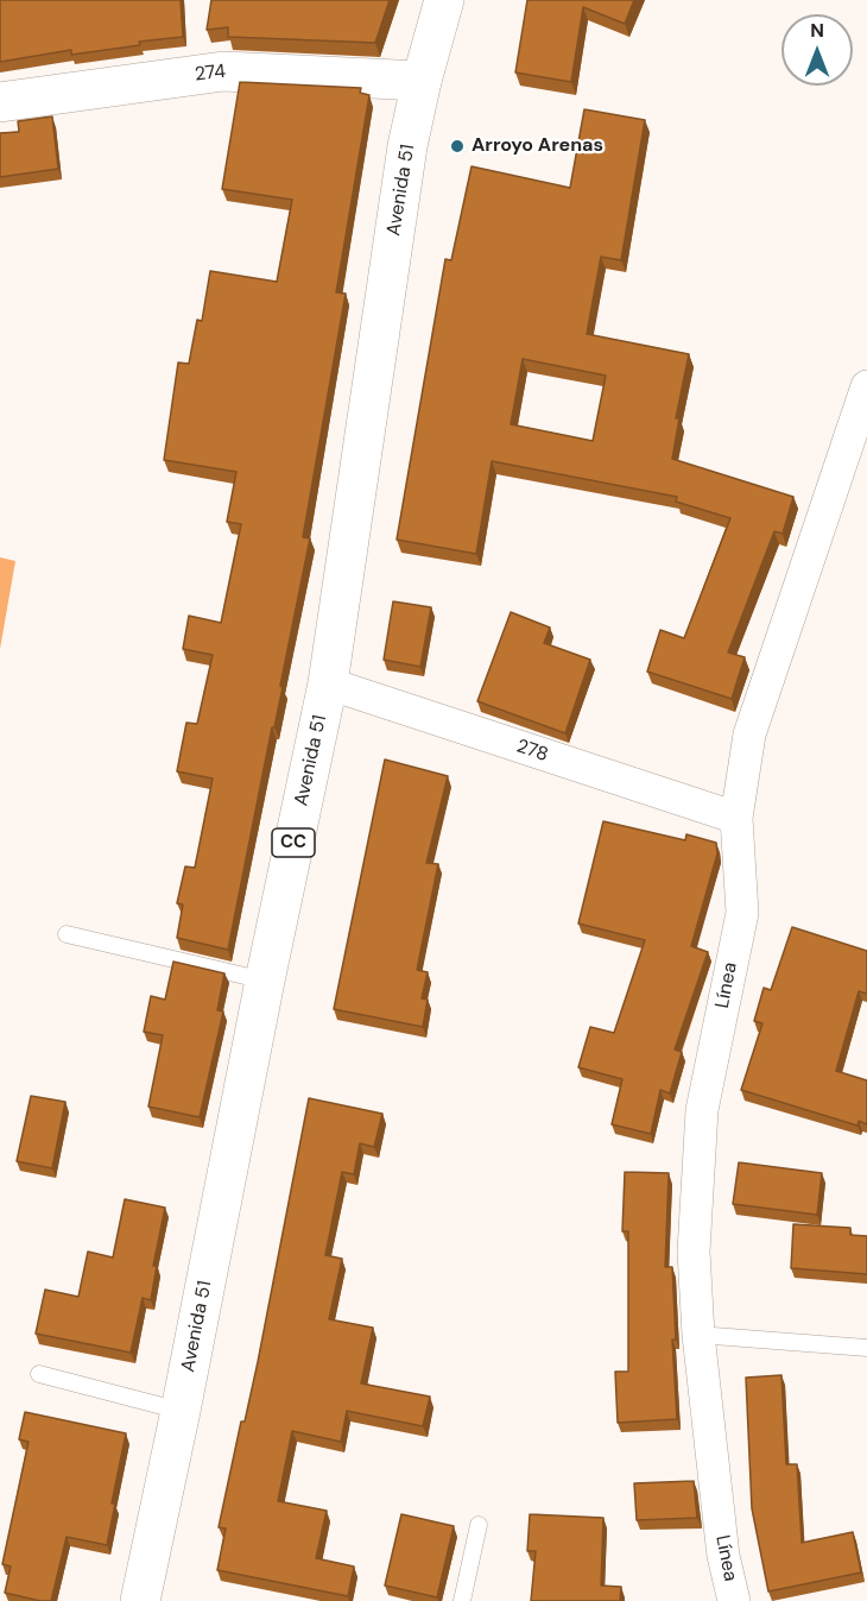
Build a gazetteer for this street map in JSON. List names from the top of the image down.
{
  "streets": {
    "main road": ["274", "Avenida 51", "CC"],
    "street": ["278", "Línea"]
  },
  "crossings": [
    ["274", "Avenida 51"],
    ["Avenida 51", "278"],
    ["278", "Línea"]
  ],
  "places": ["Arroyo Arenas"],
  "north": "top"
}
